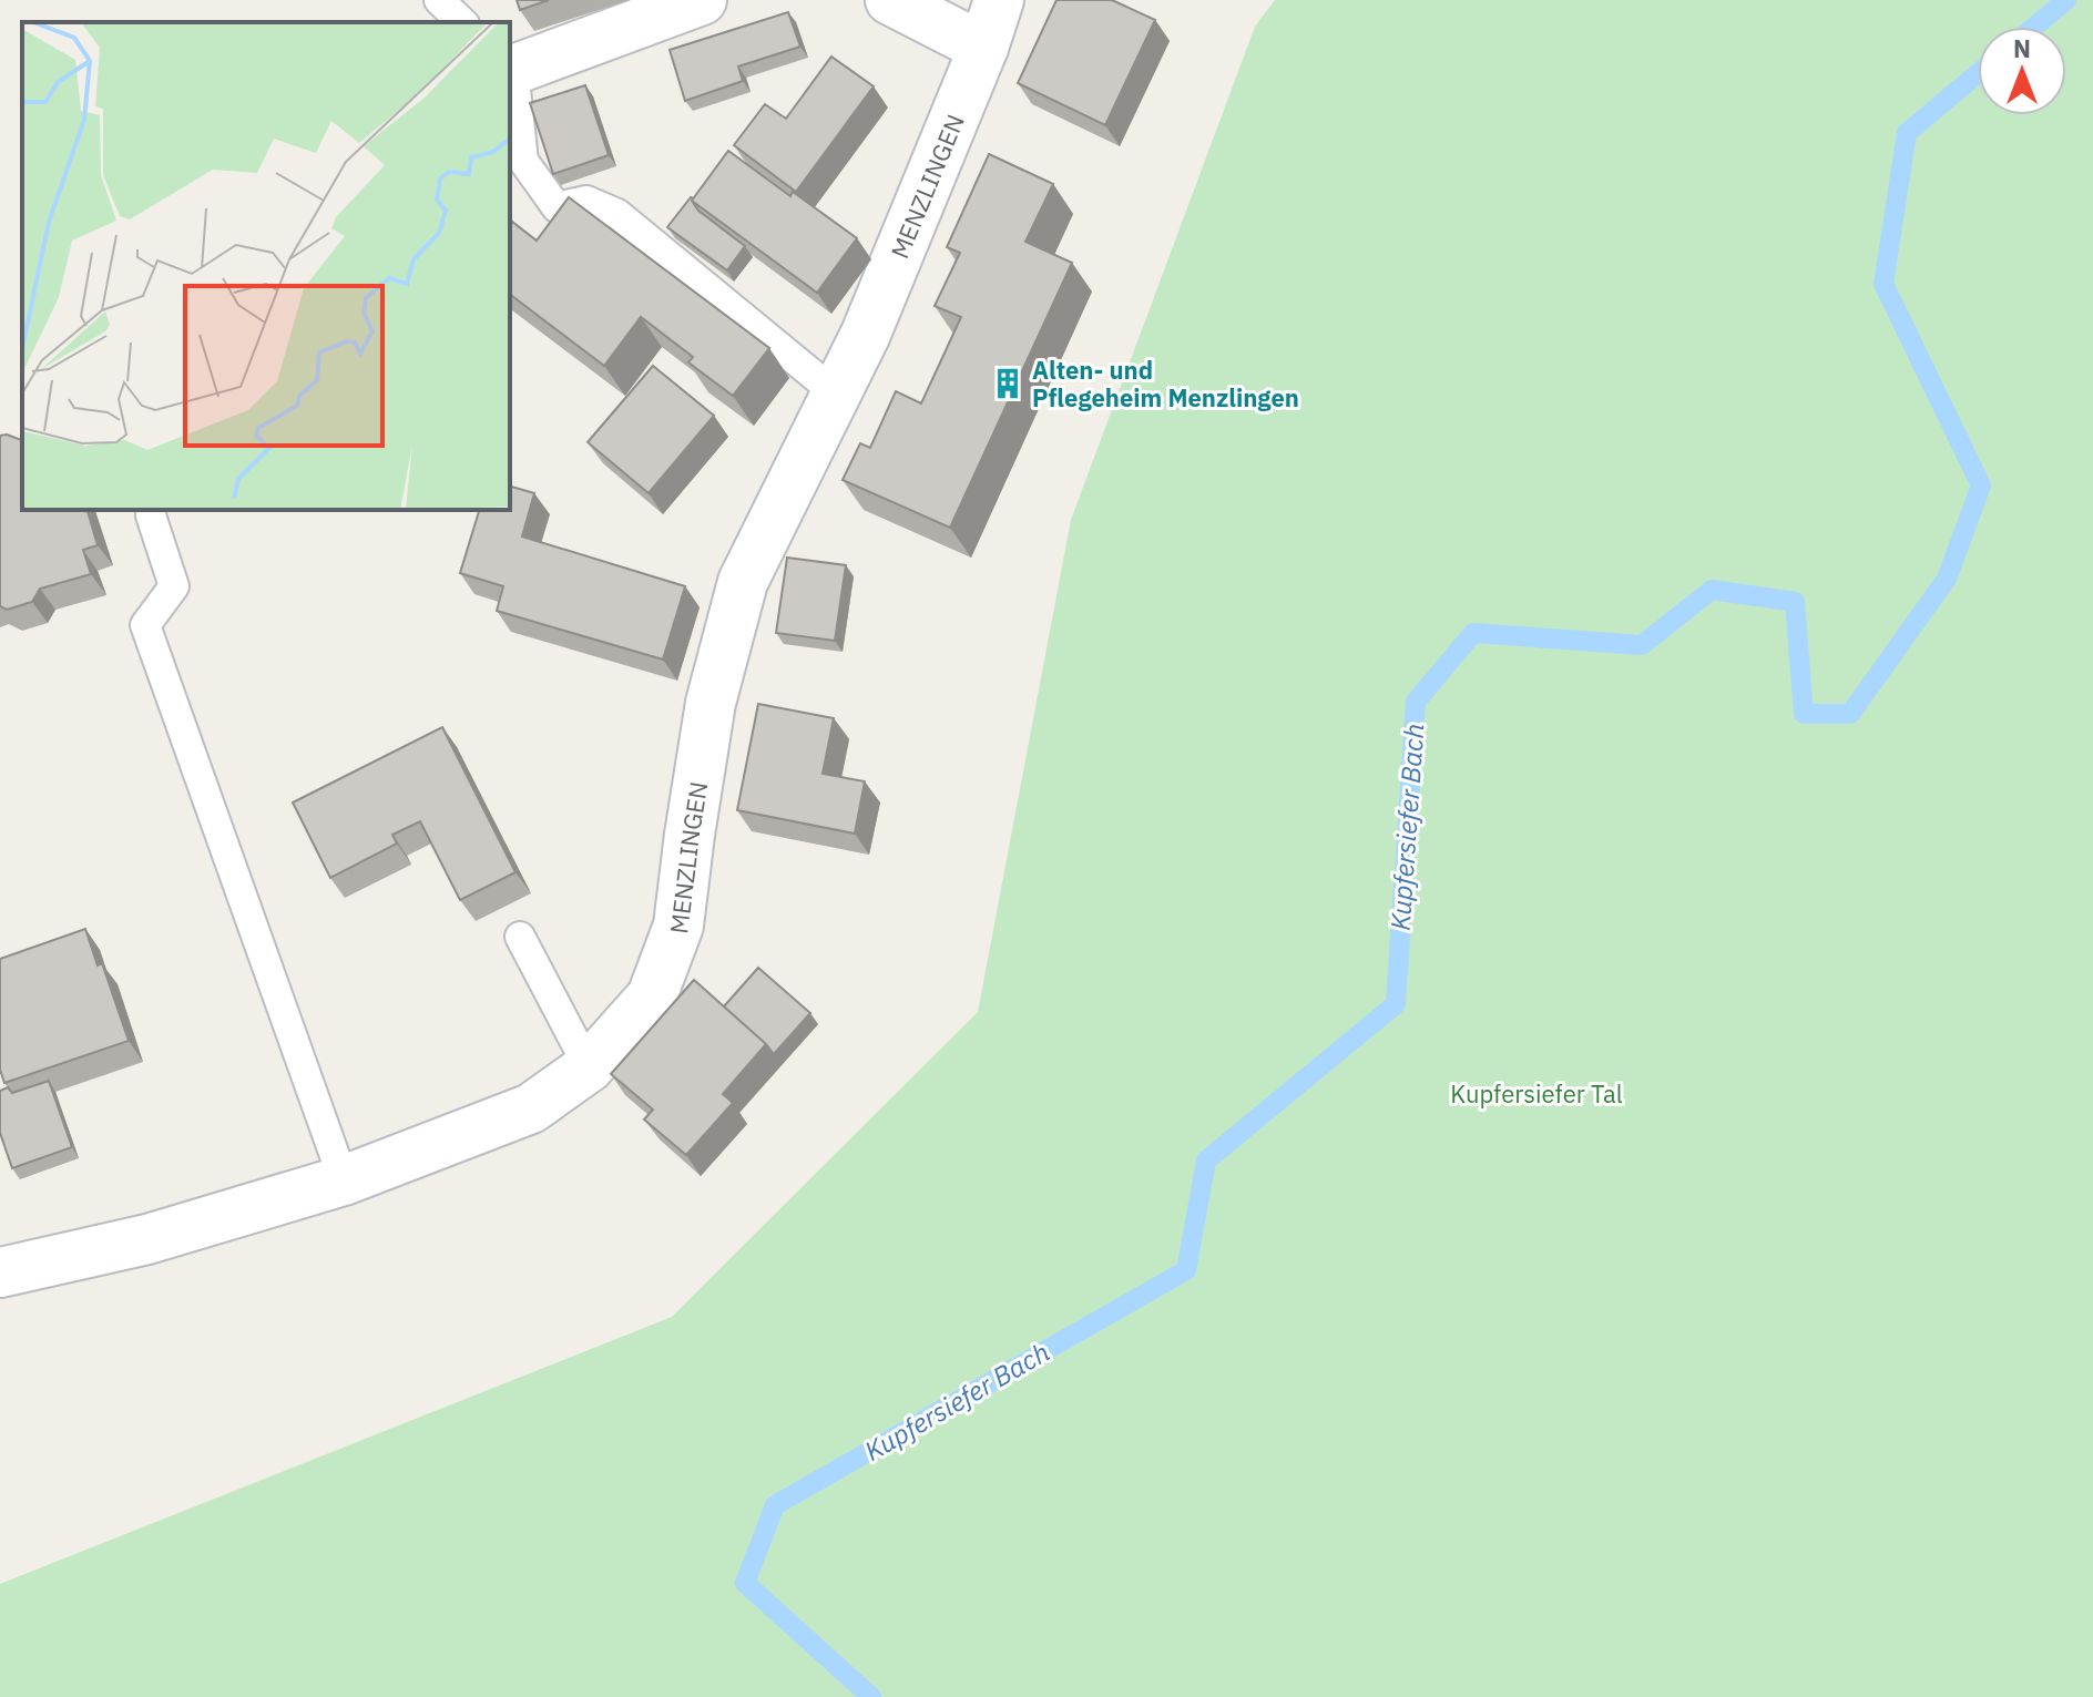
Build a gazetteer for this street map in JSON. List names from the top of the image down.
{
  "streets": {
    "street": ["MENZLINGEN"]
  },
  "water": ["Kupfersiefer Bach"],
  "parks": ["Kupfersiefer Tal"],
  "places": {
    "building": ["Alten- und Pflegeheim Menzlingen"]
  },
  "north": "top"
}
